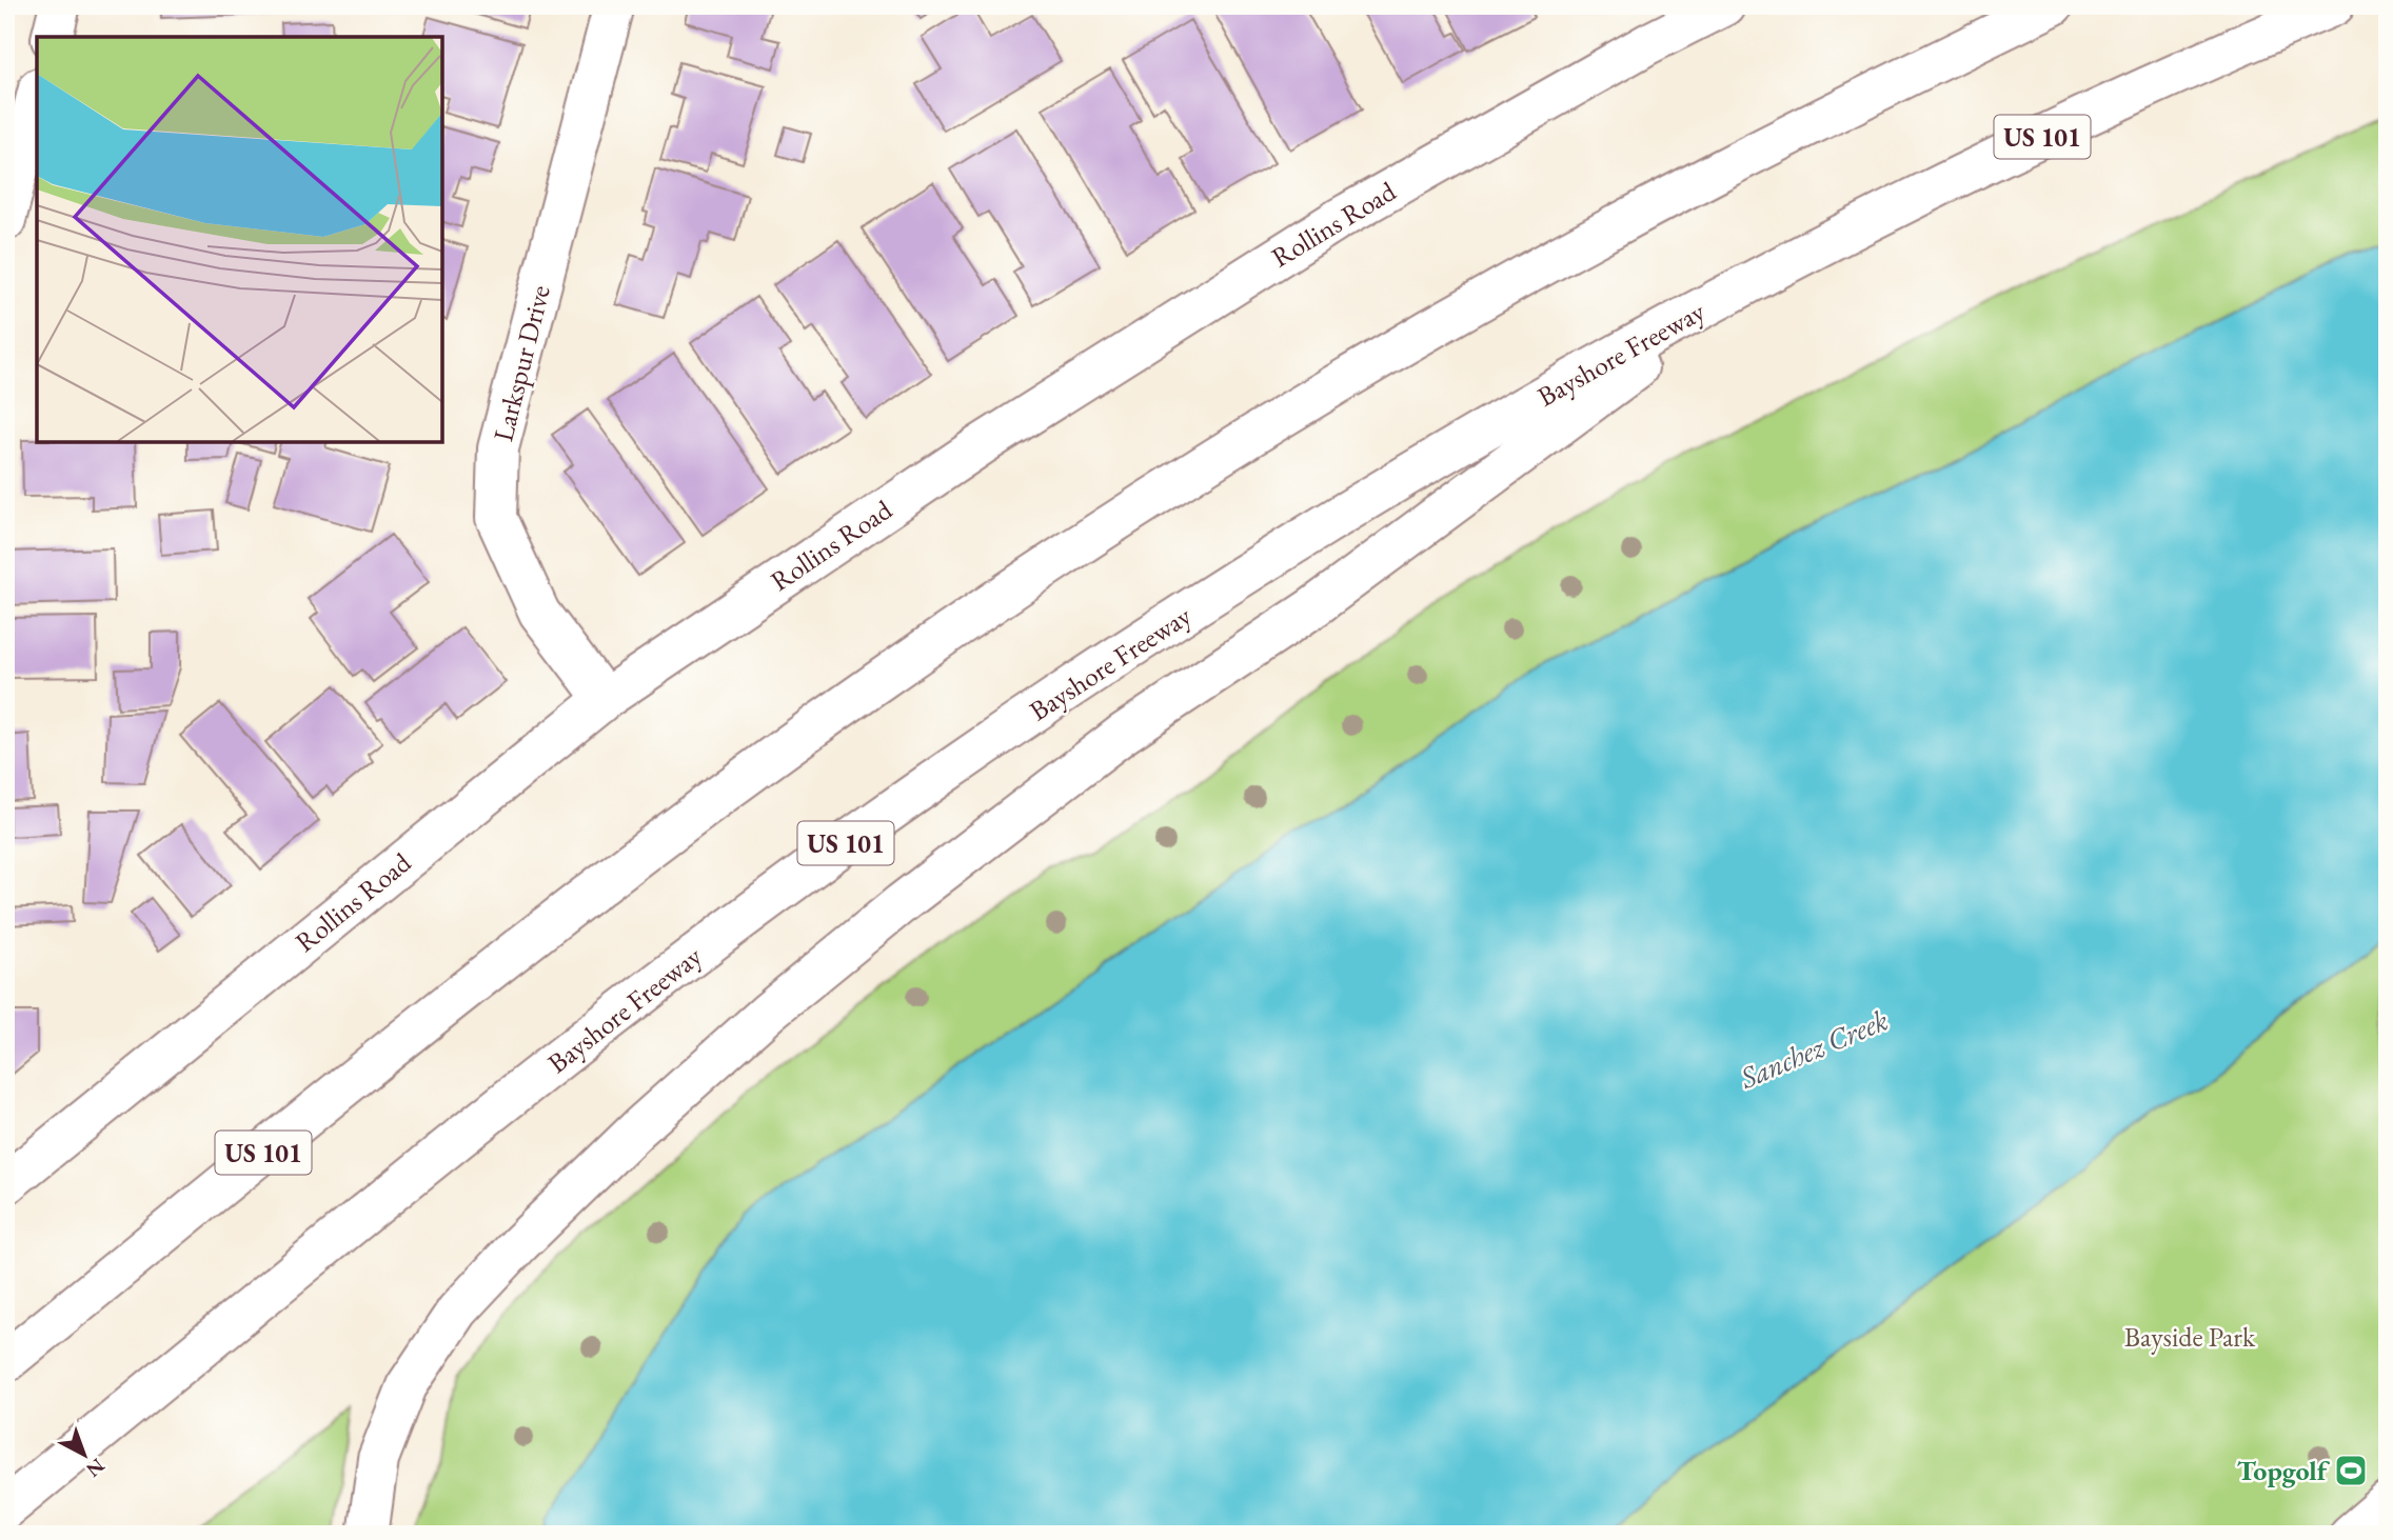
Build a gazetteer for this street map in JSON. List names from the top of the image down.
{
  "streets": {
    "main road": [
      "US 101",
      "Rollins Road",
      "Bayshore Freeway",
      "Larkspur Drive"
    ]
  },
  "crossings": [
    ["Rollins Road", "Larkspur Drive"]
  ],
  "water": ["Sanchez Creek"],
  "parks": ["Bayside Park"],
  "places": {
    "sports": ["Topgolf"]
  },
  "north": "bottom right"
}
